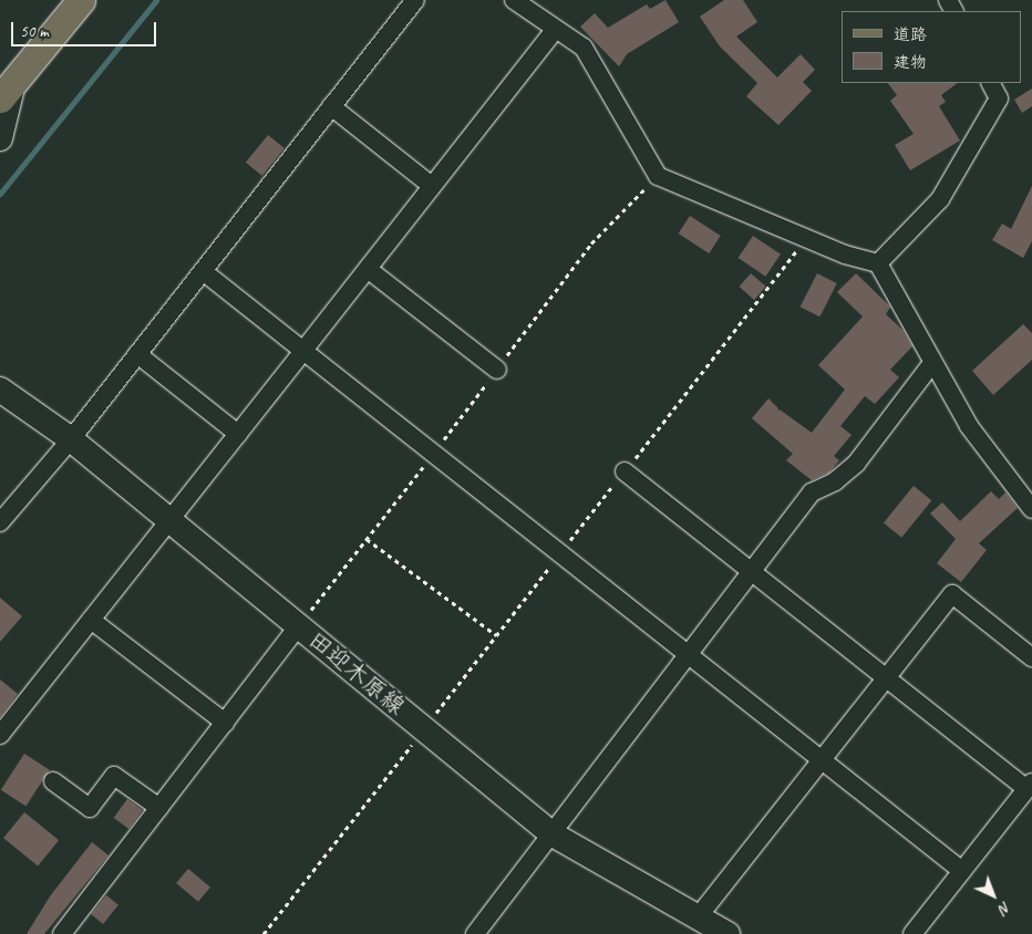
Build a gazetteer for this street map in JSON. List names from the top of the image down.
{
  "streets": {
    "main road": ["田迎木原線"]
  },
  "legend": ["道路", "建物"],
  "scale_bar": "50 m",
  "north": "bottom right"
}
